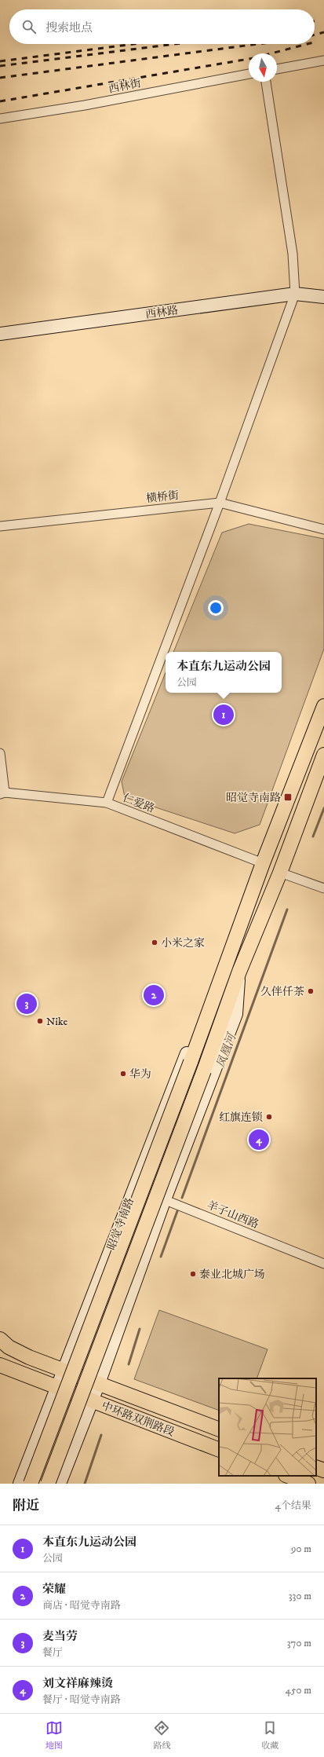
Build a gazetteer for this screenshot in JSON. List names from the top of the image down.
{
  "streets": {
    "main road": ["昭觉寺南路", "中环路双荆路段"],
    "street": [
      "西林街",
      "西林路",
      "横桥街",
      "仁爱路",
      "羊子山西路"
    ]
  },
  "crossings": [
    ["仁爱路", "昭觉寺南路"],
    ["羊子山西路", "昭觉寺南路"],
    ["昭觉寺南路", "中环路双荆路段"]
  ],
  "water": ["凤凰河"],
  "places": {
    "transit": ["昭觉寺南路"],
    "other": [
      "小米之家",
      "久伴仟茶",
      "Nike",
      "华为",
      "红旗连锁",
      "泰业北城广场"
    ]
  },
  "north": "bottom",
  "page": {
    "search": "搜索地点",
    "popup": ["本直东九运动公园", "公园"],
    "pins": [
      "1",
      "2",
      "3",
      "4"
    ],
    "heading": ["附近", "4个结果"],
    "list": [
      {
        "mark": "1",
        "name": "本直东九运动公园",
        "note": "公园",
        "value": "90 m"
      },
      {
        "mark": "2",
        "name": "荣耀",
        "note": "商店 · 昭觉寺南路",
        "value": "330 m"
      },
      {
        "mark": "3",
        "name": "麦当劳",
        "note": "餐厅",
        "value": "370 m"
      },
      {
        "mark": "4",
        "name": "刘文祥麻辣烫",
        "note": "餐厅 · 昭觉寺南路",
        "value": "450 m"
      }
    ],
    "nav": ["地图", "路线", "收藏"]
  }
}
